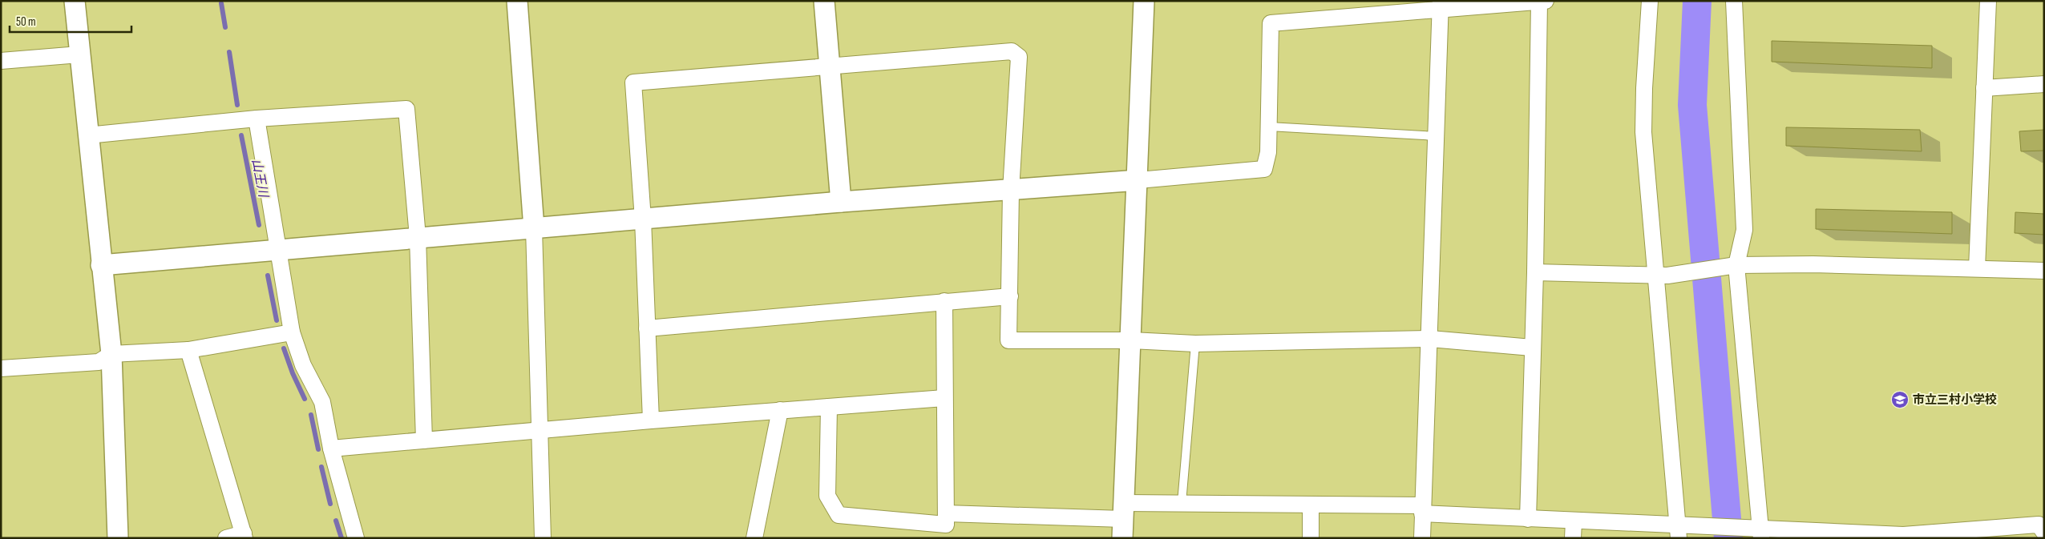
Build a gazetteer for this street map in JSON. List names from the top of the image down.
{
  "water": ["山王川"],
  "places": {
    "school or university": ["市立三村小学校"]
  },
  "scale_bar": "50 m"
}
